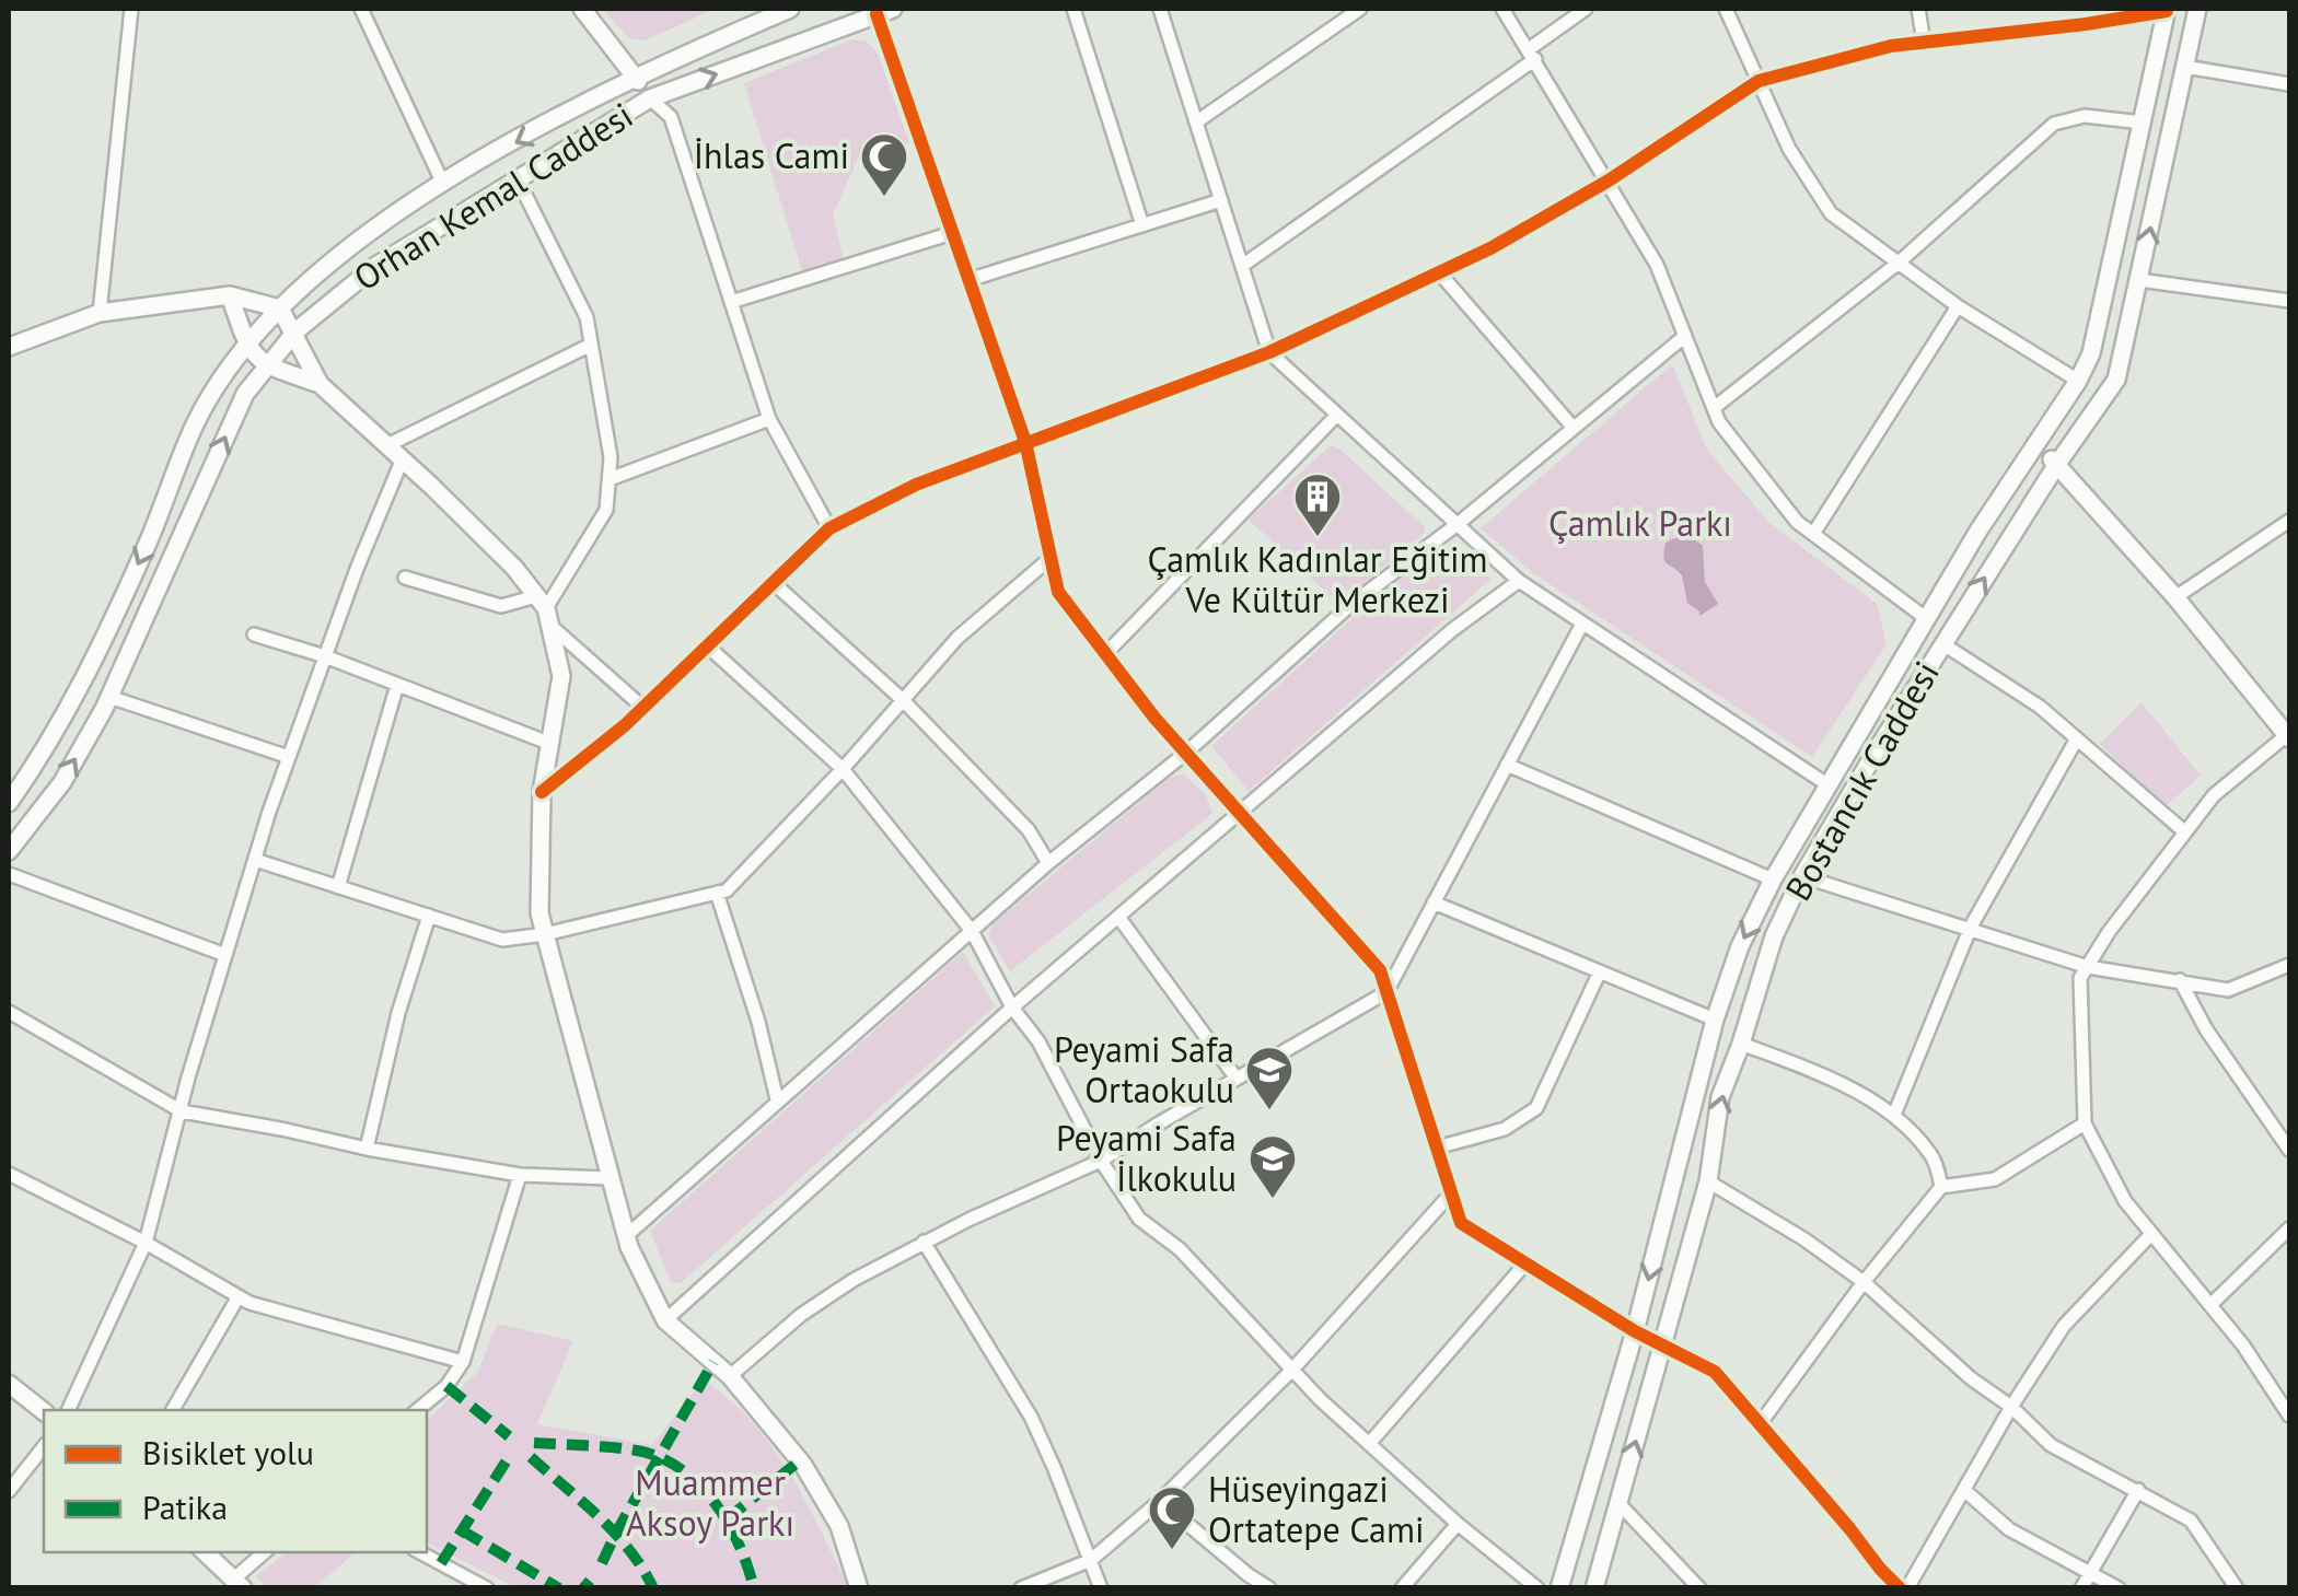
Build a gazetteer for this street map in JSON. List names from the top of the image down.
{
  "streets": {
    "main road": ["Orhan Kemal Caddesi", "Bostancık Caddesi"]
  },
  "parks": ["Çamlık Parkı", "Muammer Aksoy Parkı"],
  "places": {
    "mosque": ["İhlas Cami", "Hüseyingazi Ortatepe Cami"],
    "building": ["Çamlık Kadınlar Eğitim Ve Kültür Merkezi"],
    "school or university": ["Peyami Safa Ortaokulu", "Peyami Safa İlkokulu"]
  },
  "legend": ["Bisiklet yolu", "Patika"]
}
